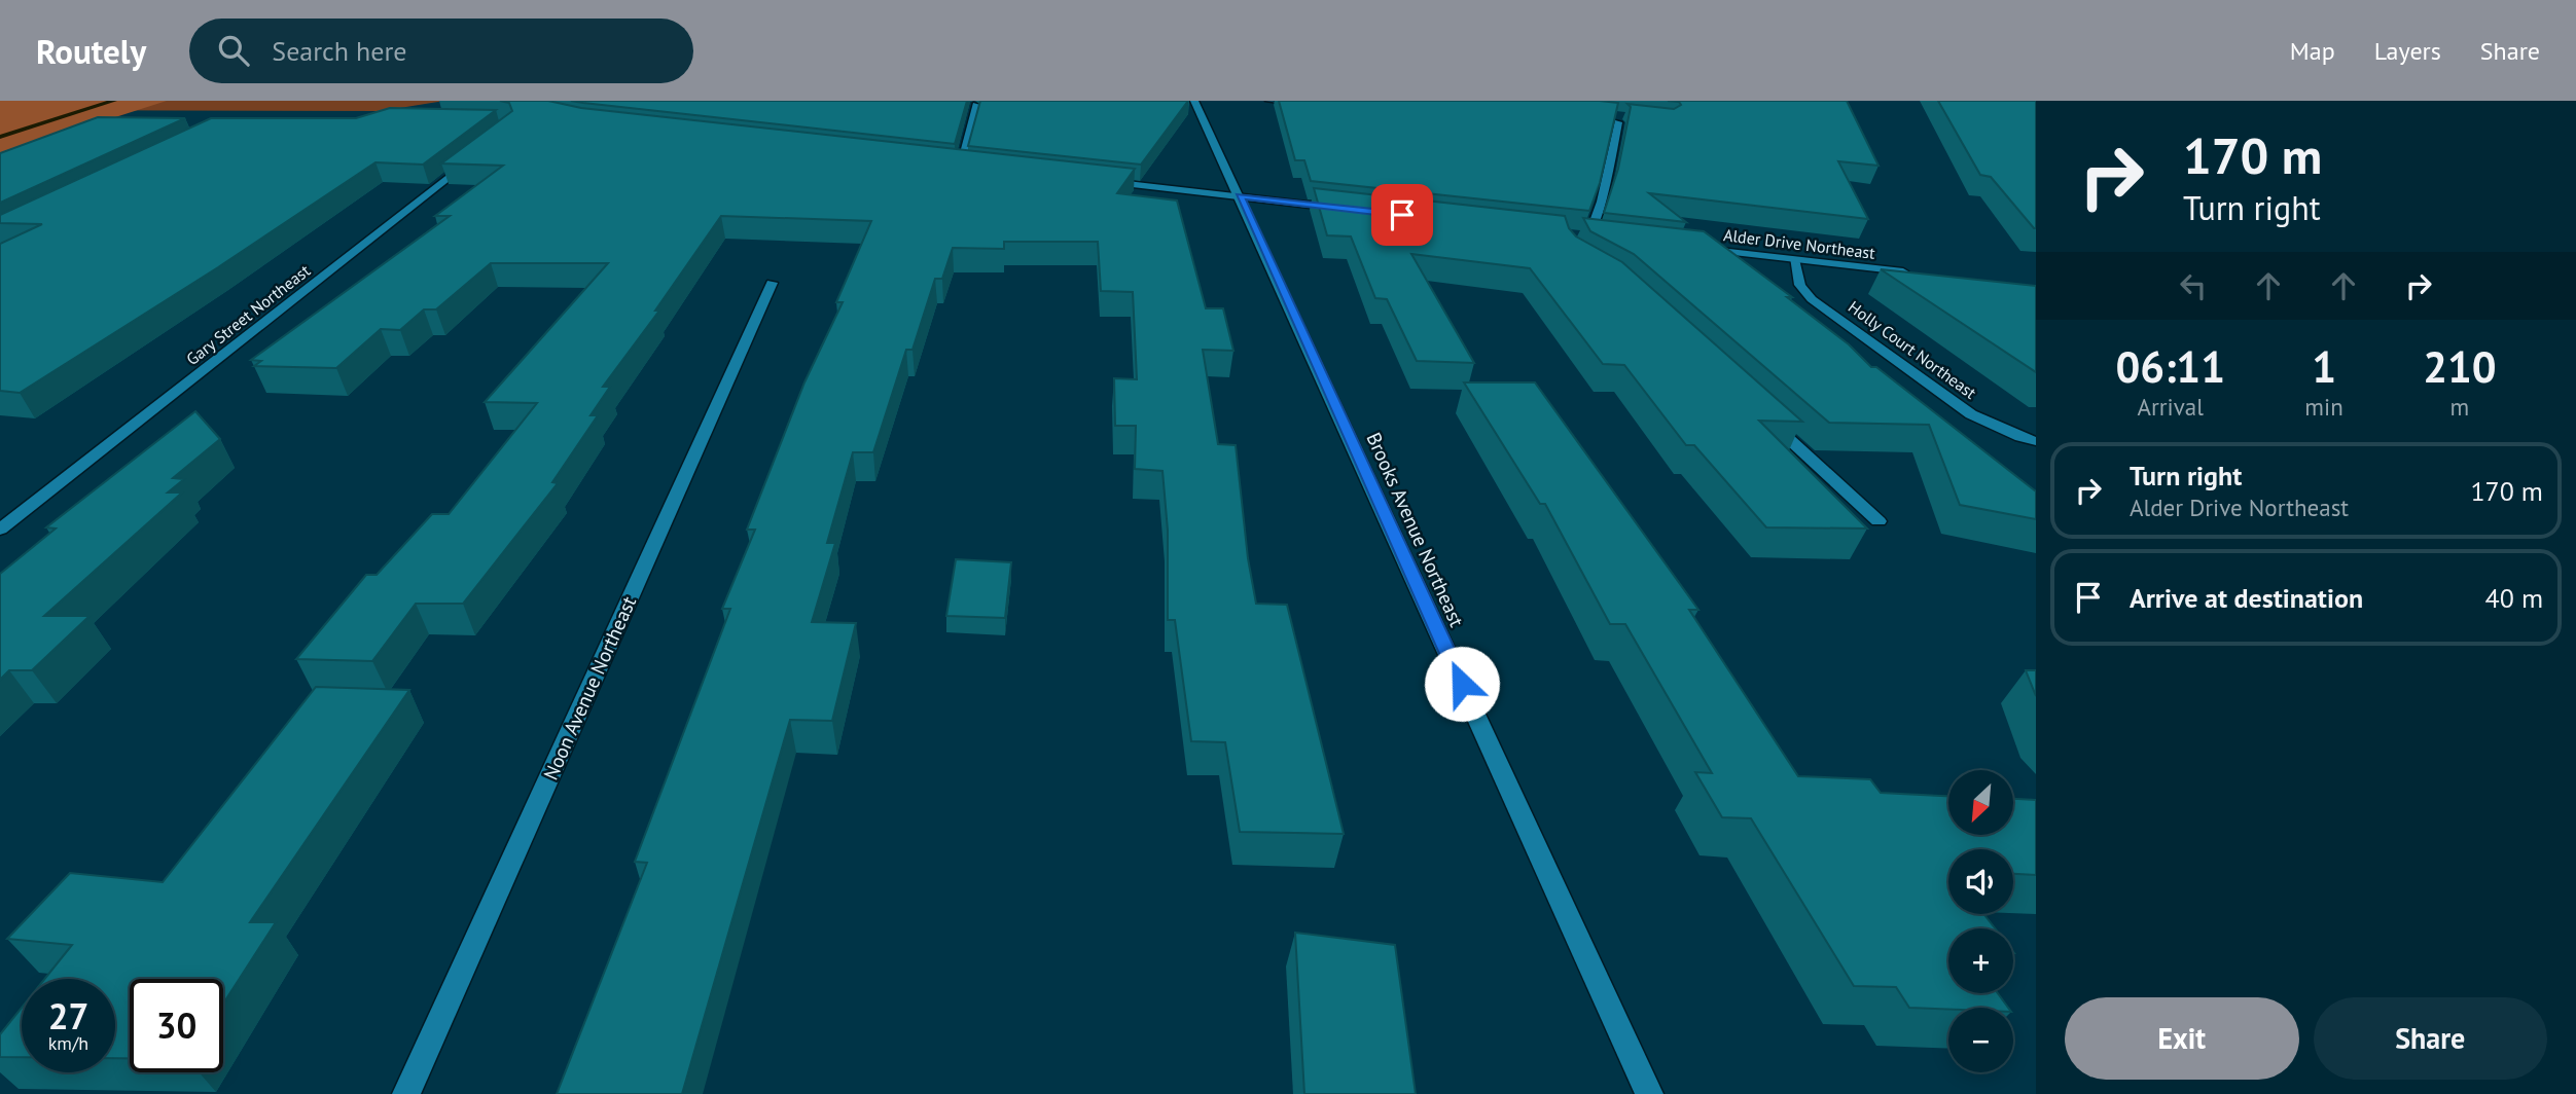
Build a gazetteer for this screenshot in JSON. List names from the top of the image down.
{
  "streets": {
    "street": [
      "Alder Drive Northeast",
      "Gary Street Northeast",
      "Holly Court Northeast",
      "Brooks Avenue Northeast",
      "Noon Avenue Northeast"
    ]
  },
  "crossings": [
    ["Alder Drive Northeast", "Holly Court Northeast"]
  ],
  "north": "bottom left",
  "page": {
    "header": "Routely",
    "search": "Search here",
    "nav": ["Map", "Layers", "Share"],
    "turn": ["170 m", "Turn right"],
    "eta": [
      "06:11",
      "Arrival",
      "1",
      "min",
      "210",
      "m"
    ],
    "list": [
      {
        "name": "Turn right",
        "note": "Alder Drive Northeast",
        "value": "170 m"
      },
      {
        "name": "Arrive at destination",
        "value": "40 m"
      }
    ],
    "map_buttons": ["+", "−"],
    "speed": "27 km/h",
    "limit": "30",
    "buttons": ["Exit", "Share"]
  }
}
